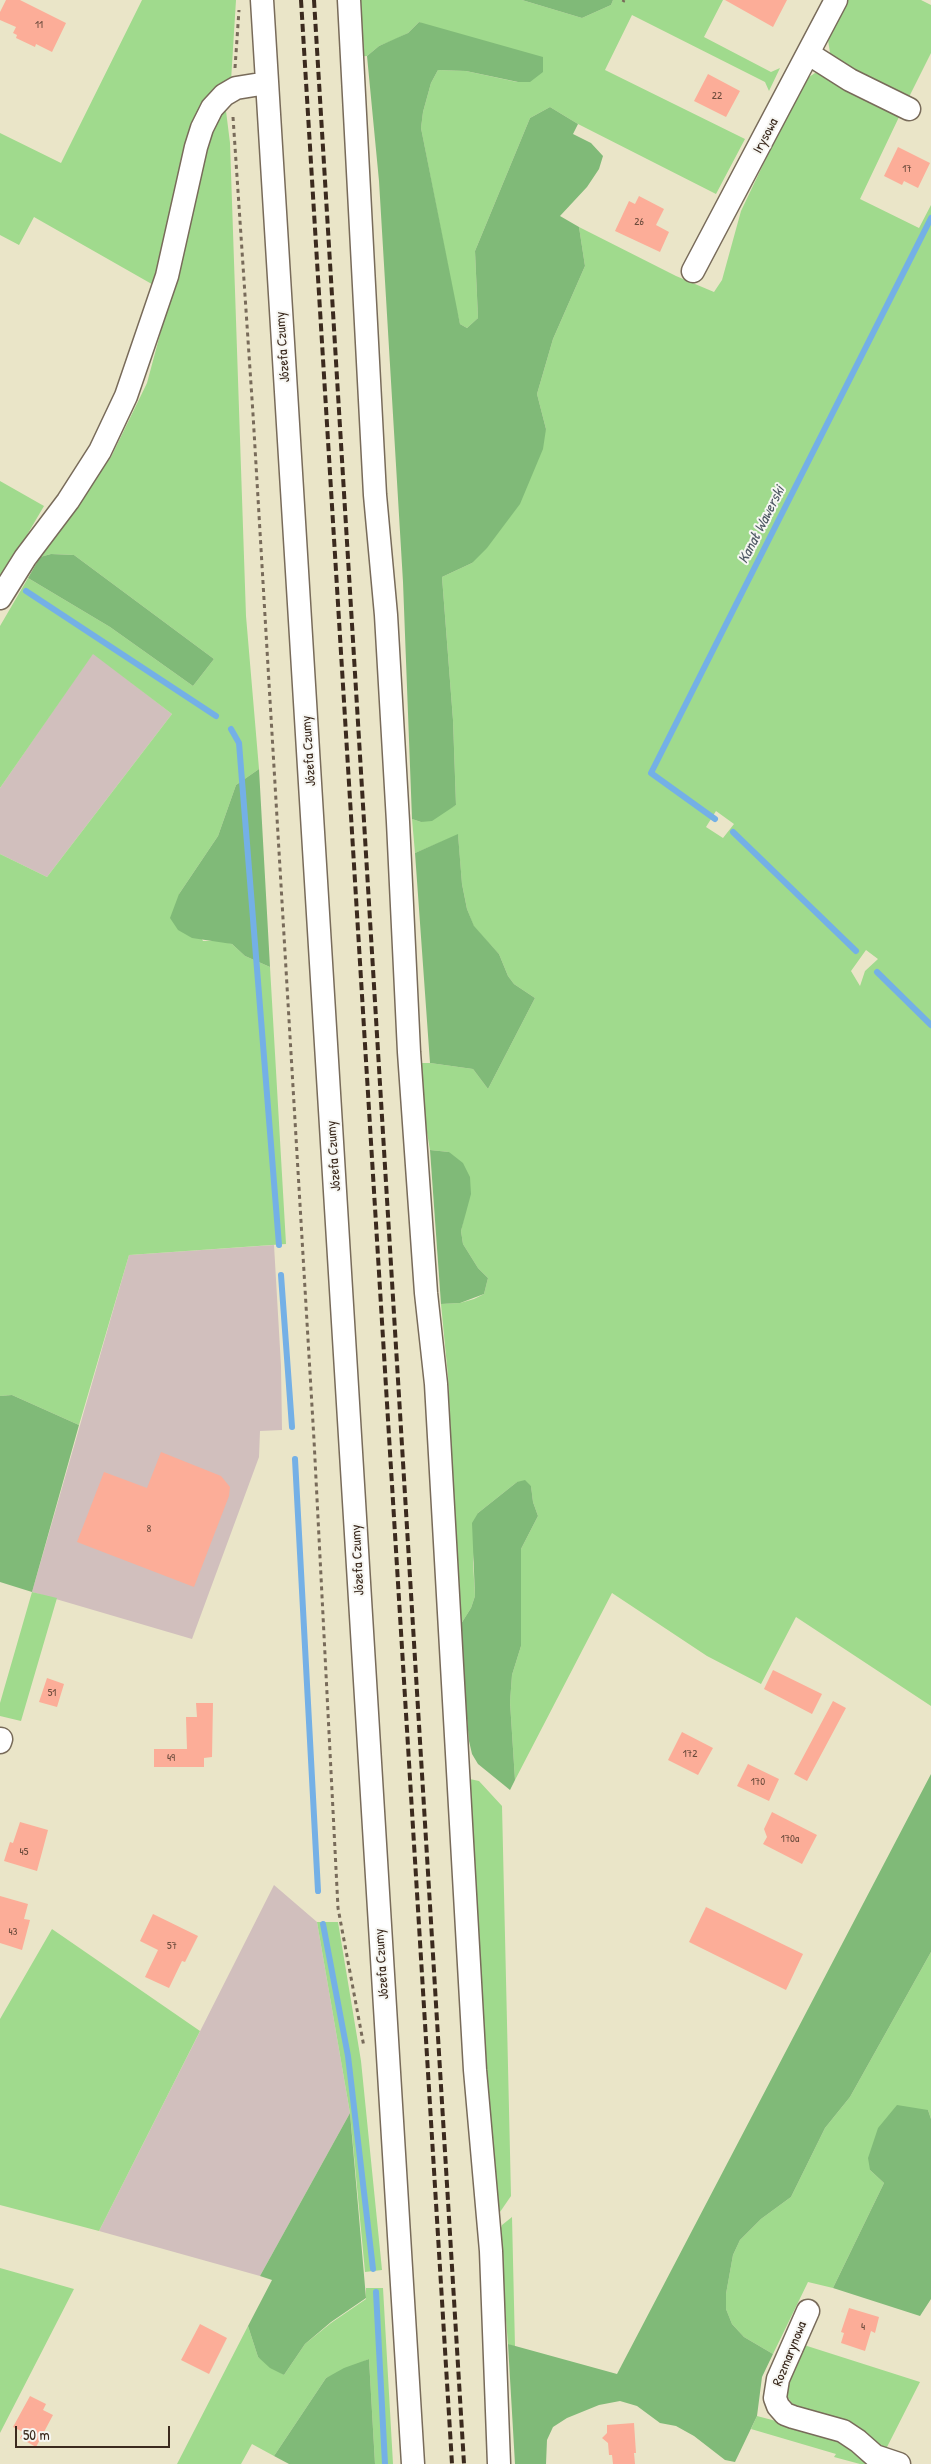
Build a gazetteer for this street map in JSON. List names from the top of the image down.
{
  "streets": {
    "street": ["Irysowa", "Józefa Czumy", "Rozmarynowa"]
  },
  "water": ["Kanał Wawerski"],
  "house_numbers": [
    "11",
    "22",
    "17",
    "26",
    "8",
    "51",
    "172",
    "49",
    "170",
    "170a",
    "45",
    "43",
    "57",
    "4"
  ],
  "scale_bar": "50 m"
}
